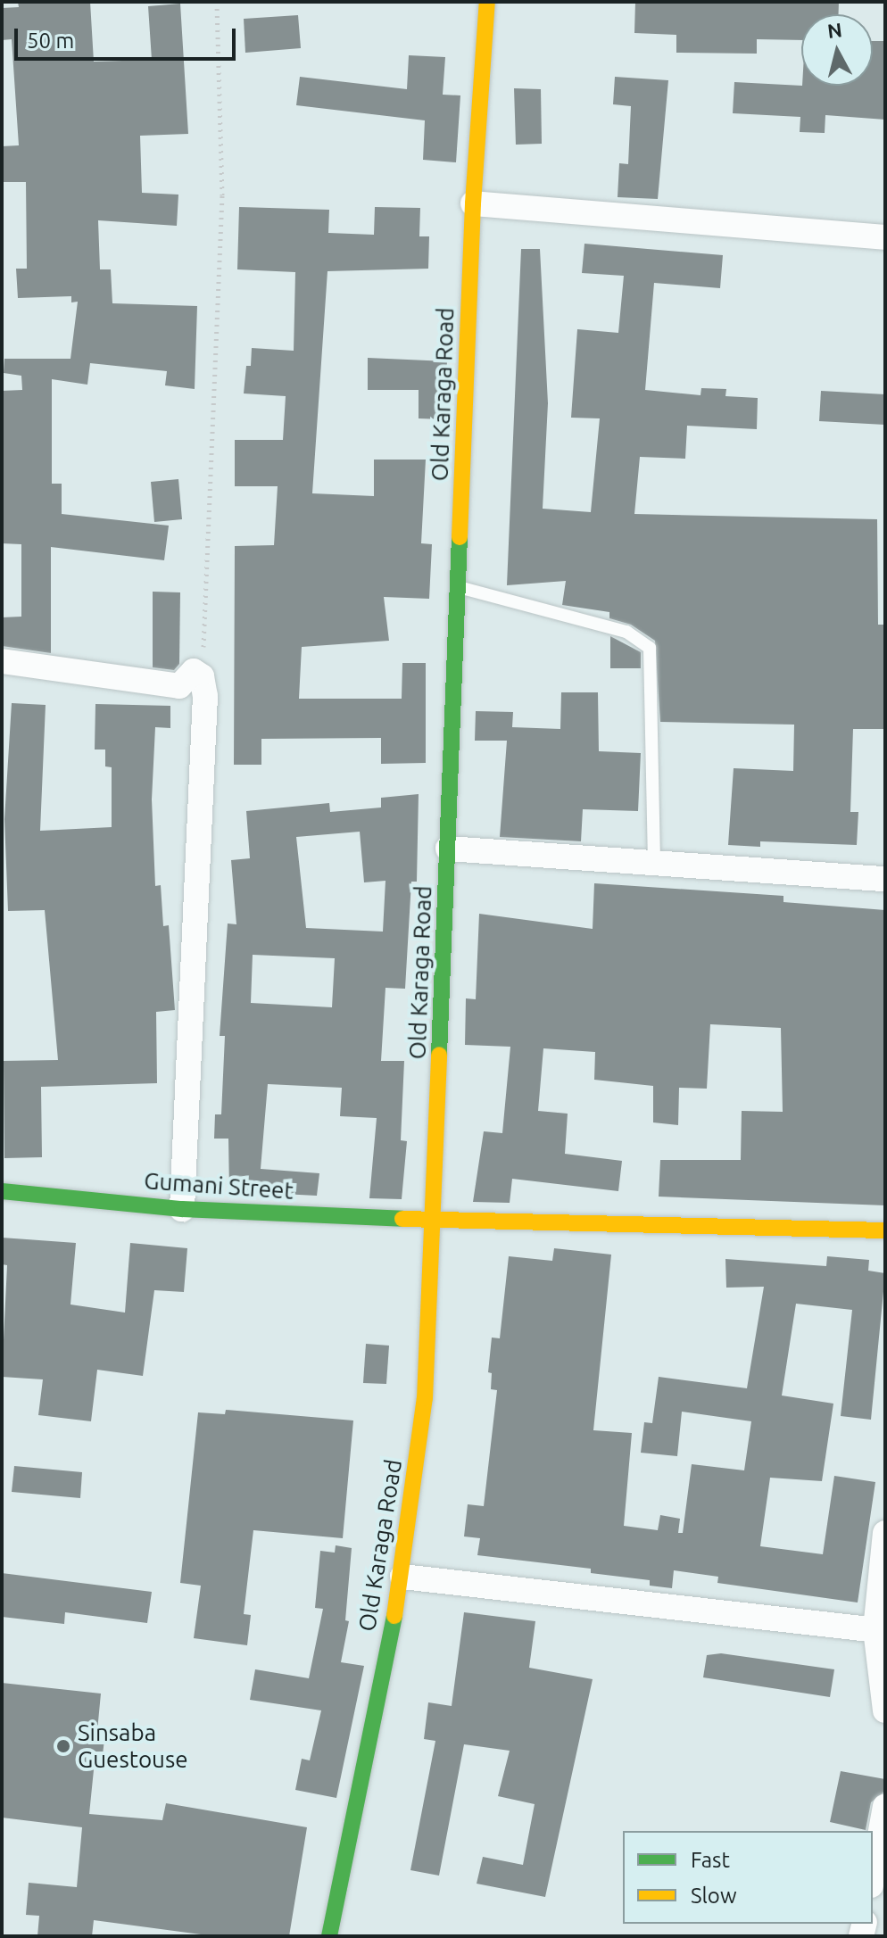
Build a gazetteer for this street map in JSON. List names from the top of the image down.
{
  "streets": {
    "street": ["Old Karaga Road", "Gumani Street"]
  },
  "crossings": [
    ["Old Karaga Road", "Gumani Street"]
  ],
  "places": ["Sinsaba Guestouse"],
  "legend": ["Fast", "Slow"],
  "scale_bar": "50 m",
  "north": "top"
}
